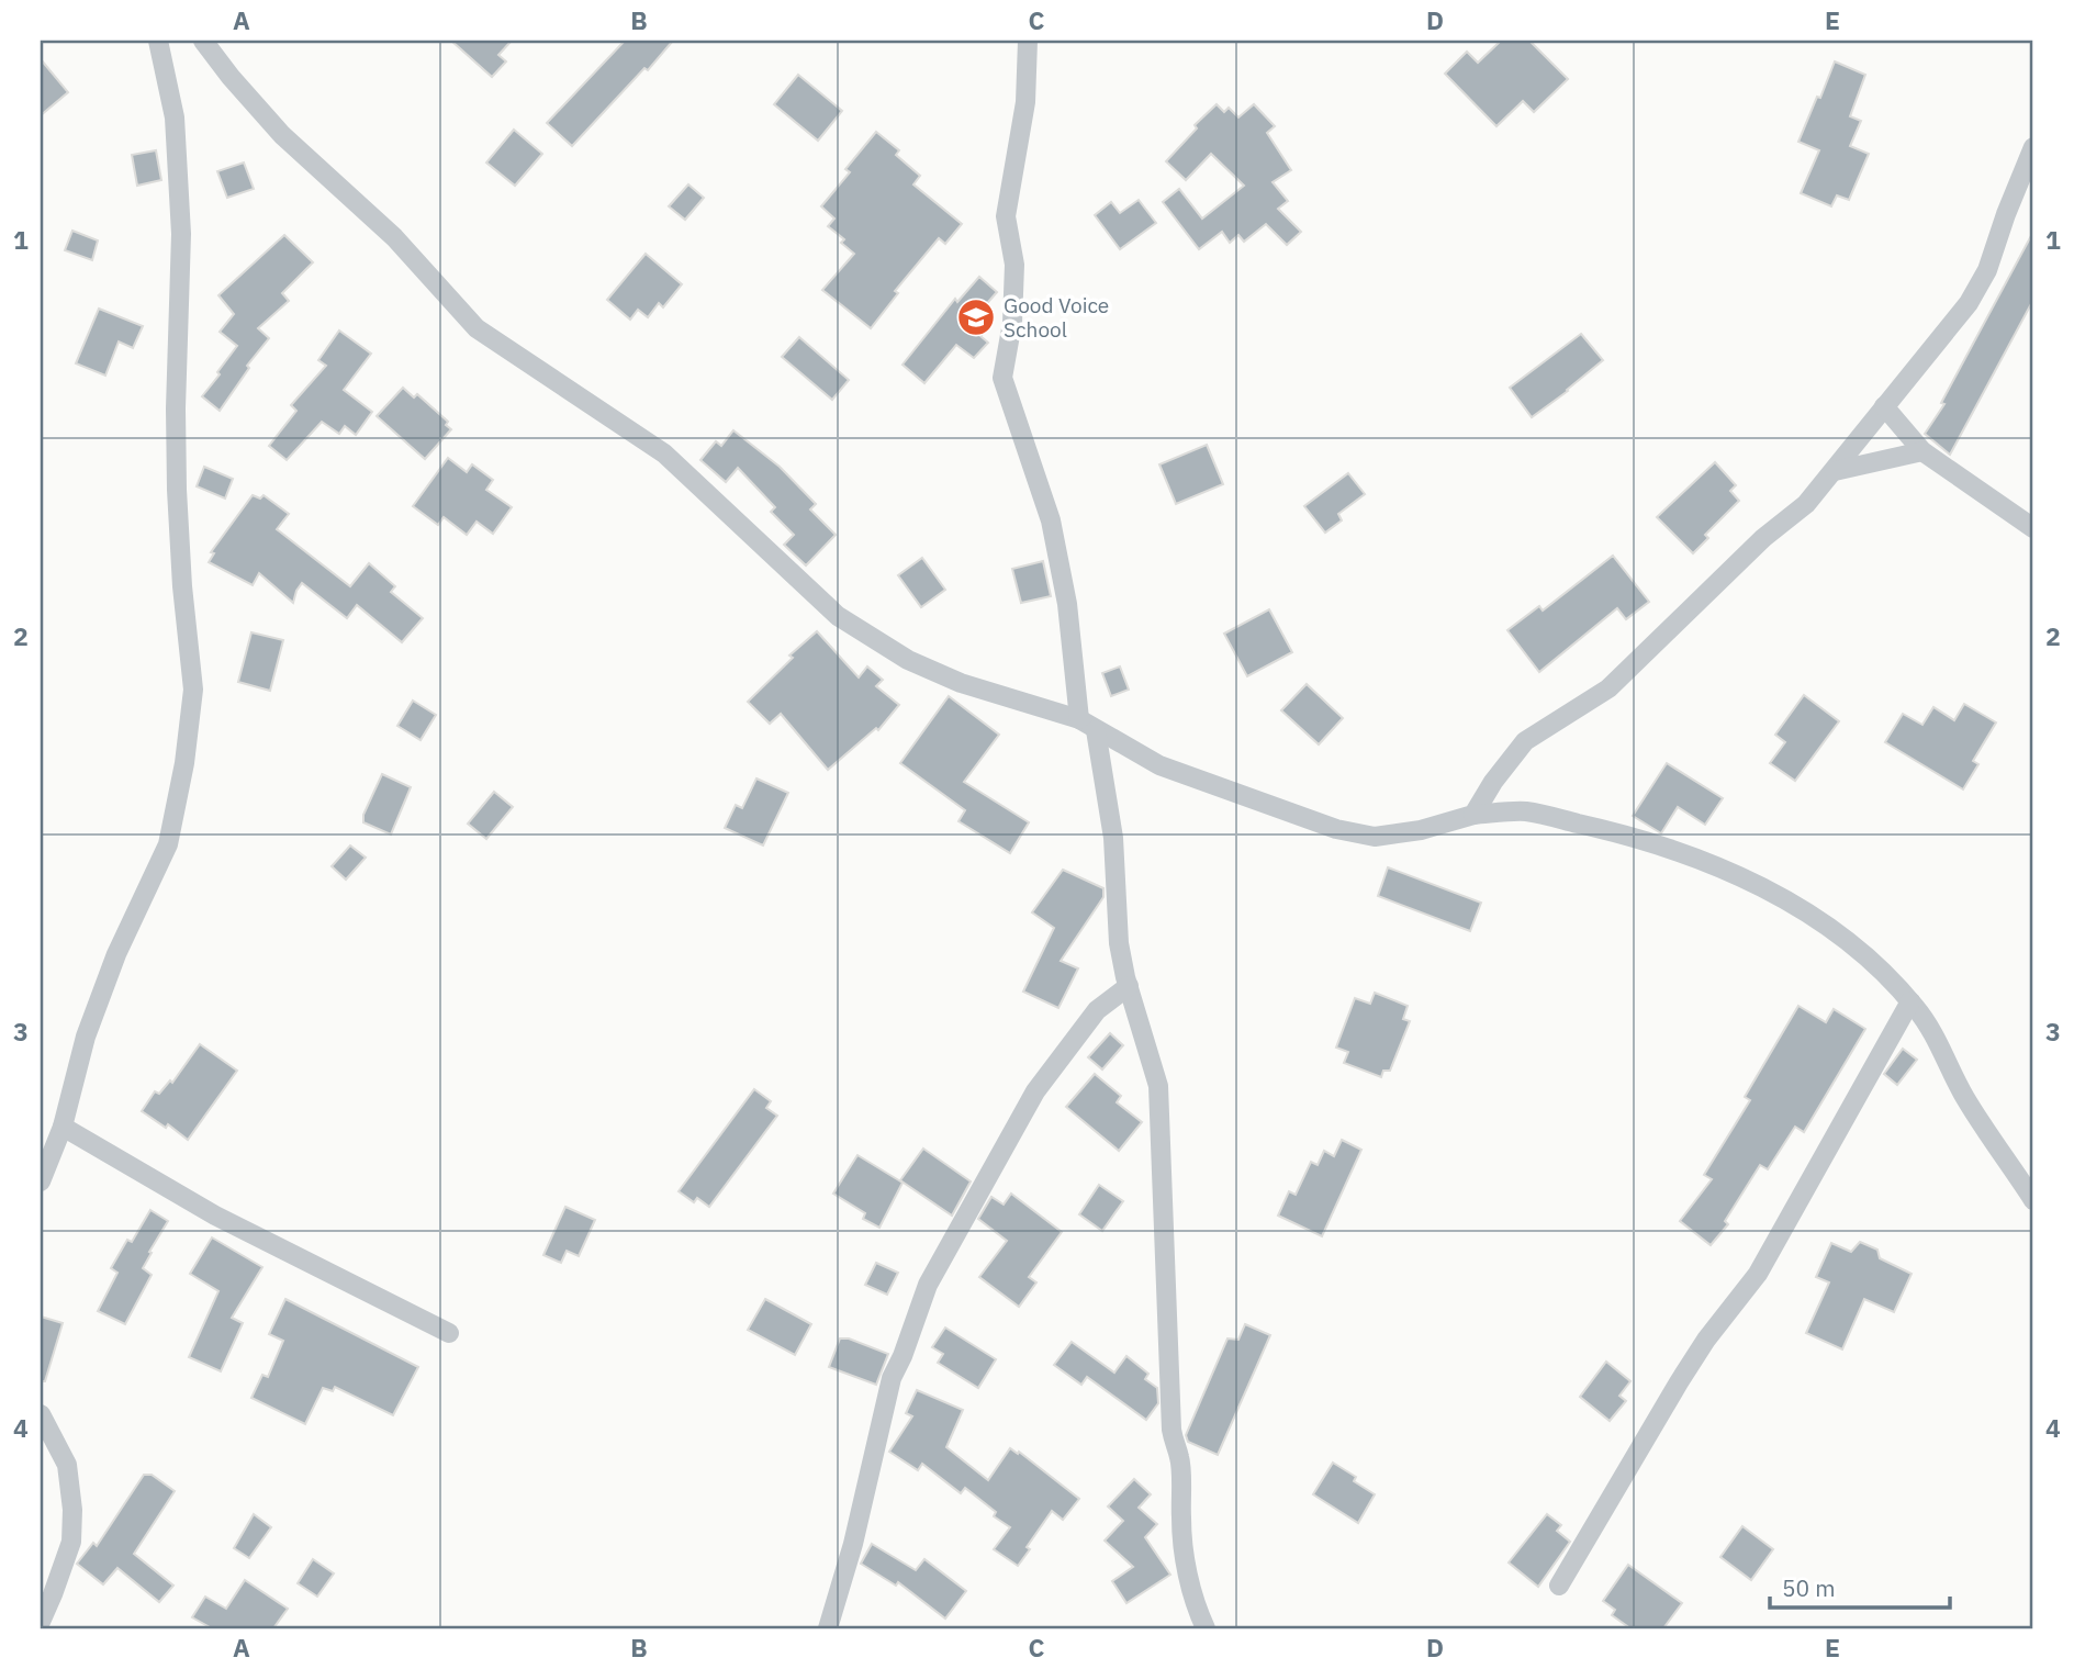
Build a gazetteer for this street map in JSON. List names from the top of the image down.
{
  "places": {
    "school or university": ["Good Voice School"]
  },
  "scale_bar": "50 m",
  "grid": {
    "columns": [
      "A",
      "B",
      "C",
      "D",
      "E"
    ],
    "rows": [
      "1",
      "2",
      "3",
      "4"
    ]
  }
}
